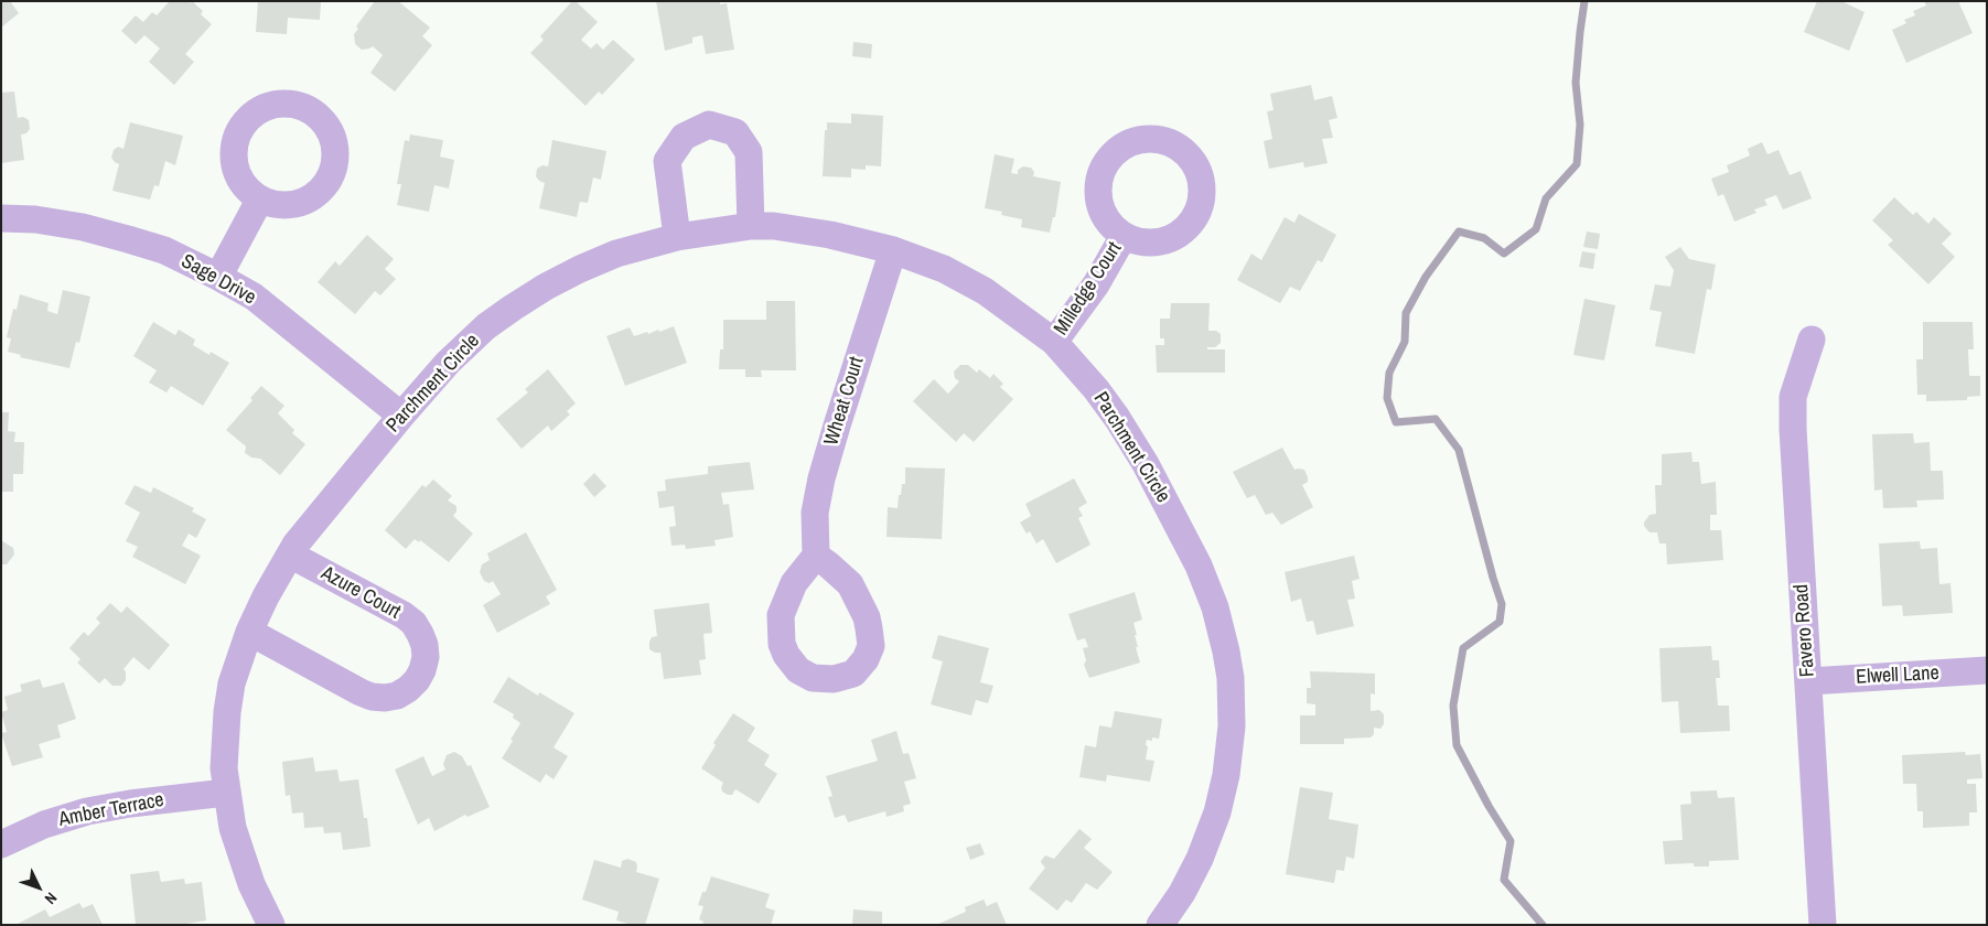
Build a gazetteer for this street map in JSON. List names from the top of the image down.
{
  "streets": {
    "street": [
      "Sage Drive",
      "Milledge Court",
      "Parchment Circle",
      "Wheat Court",
      "Azure Court",
      "Favero Road",
      "Elwell Lane",
      "Amber Terrace"
    ]
  },
  "crossings": [
    ["Sage Drive", "Parchment Circle"],
    ["Milledge Court", "Parchment Circle"],
    ["Parchment Circle", "Wheat Court"],
    ["Parchment Circle", "Azure Court"],
    ["Parchment Circle", "Amber Terrace"],
    ["Favero Road", "Elwell Lane"]
  ],
  "north": "bottom right"
}
